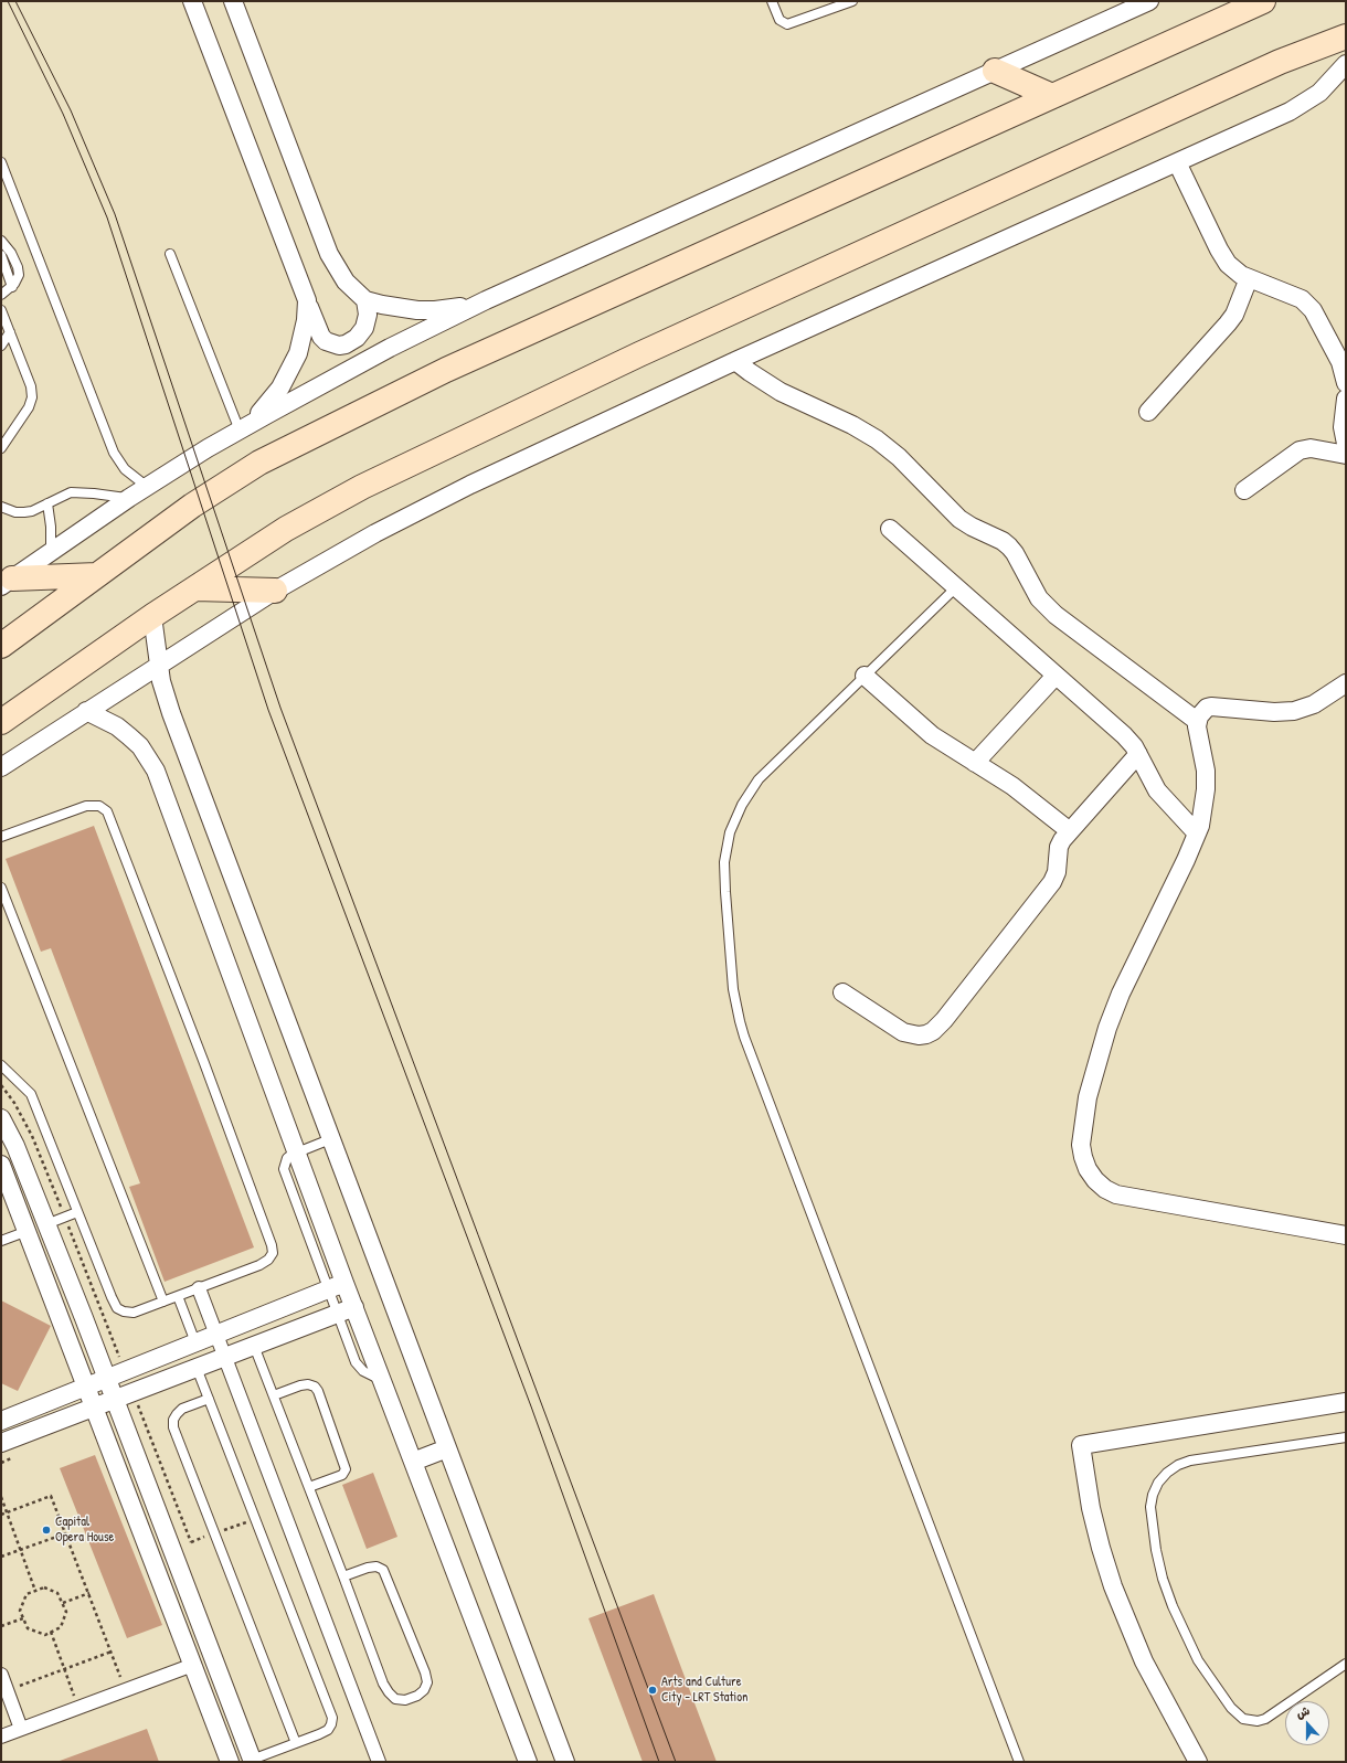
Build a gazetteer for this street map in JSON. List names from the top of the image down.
{
  "places": ["Capital Opera House", "Arts and Culture City - LRT Station"],
  "north": "top"
}
